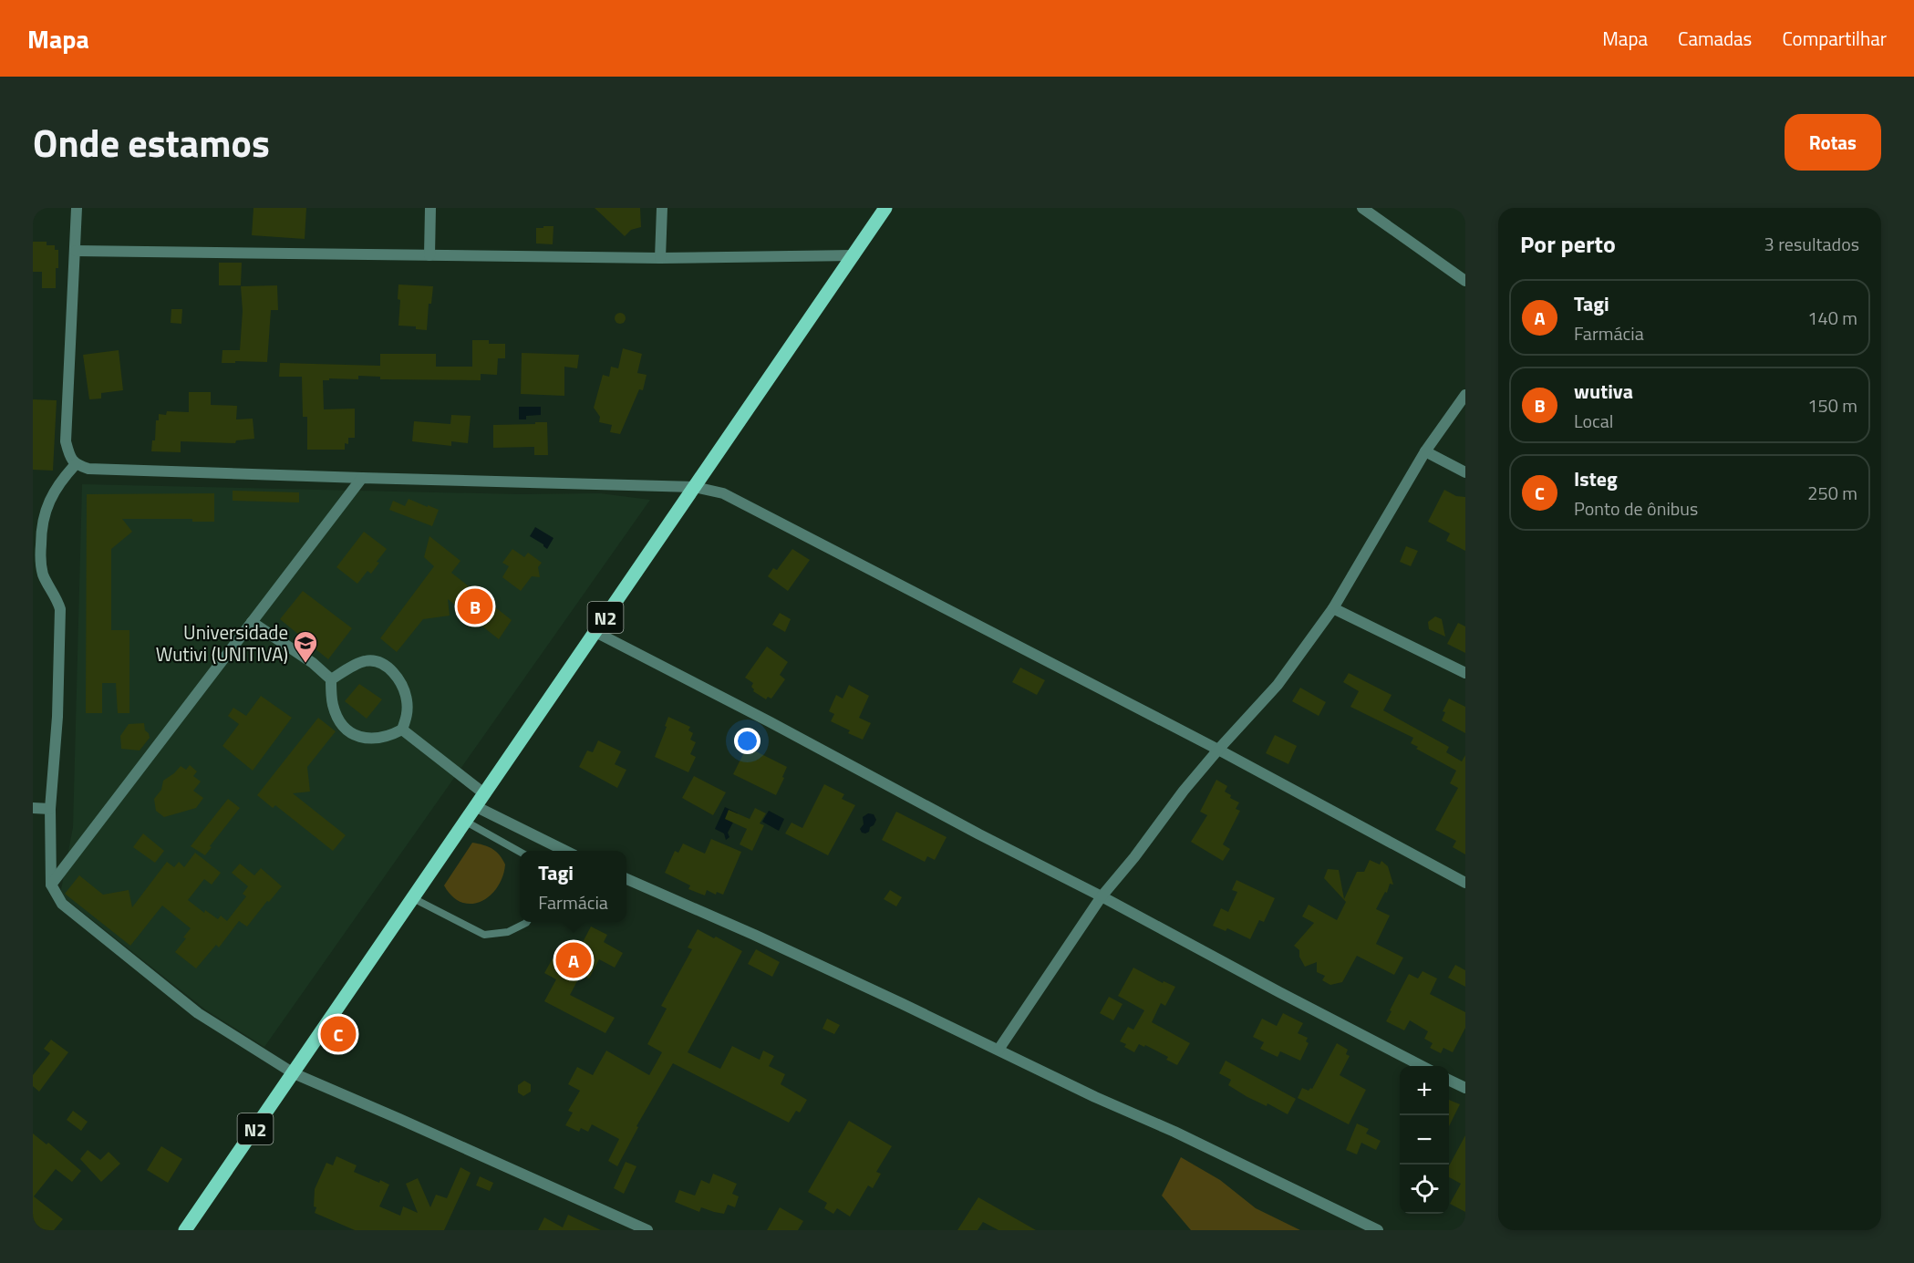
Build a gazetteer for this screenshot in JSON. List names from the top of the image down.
{
  "streets": {
    "main road": ["N2"]
  },
  "places": {
    "school or university": ["Universidade Wutivi (UNITIVA)"]
  },
  "page": {
    "header": "Mapa",
    "nav": ["Mapa", "Camadas", "Compartilhar"],
    "title": "Onde estamos",
    "buttons": "Rotas",
    "heading": ["Por perto", "3 resultados"],
    "list": [
      {
        "mark": "A",
        "name": "Tagi",
        "note": "Farmácia",
        "value": "140 m"
      },
      {
        "mark": "B",
        "name": "wutiva",
        "note": "Local",
        "value": "150 m"
      },
      {
        "mark": "C",
        "name": "Isteg",
        "note": "Ponto de ônibus",
        "value": "250 m"
      }
    ],
    "pins": ["B", "A", "C"],
    "popup": ["Tagi", "Farmácia"],
    "map_buttons": ["+", "−"]
  }
}
